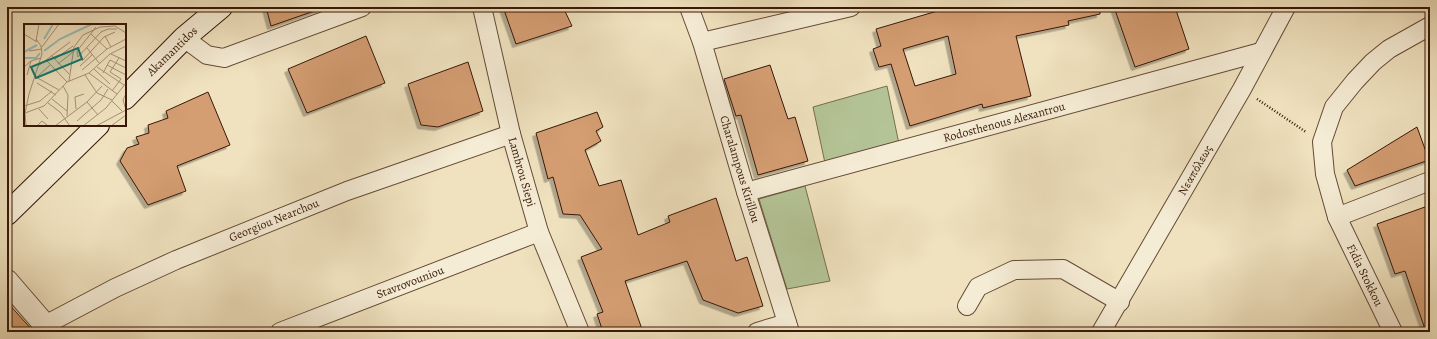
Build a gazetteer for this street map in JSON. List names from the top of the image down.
{
  "streets": {
    "main road": ["Akamantidos"],
    "street": [
      "Rodosthenous Alexantrou",
      "Charalampous Kirillou",
      "Νεαπόλεως",
      "Lambrou Siepi",
      "Georgiou Nearchou",
      "Fidia Stokkou",
      "Stavrovouniou"
    ]
  },
  "crossings": [
    ["Rodosthenous Alexantrou", "Charalampous Kirillou"],
    ["Rodosthenous Alexantrou", "Νεαπόλεως"],
    ["Lambrou Siepi", "Georgiou Nearchou"],
    ["Lambrou Siepi", "Stavrovouniou"]
  ]
}
